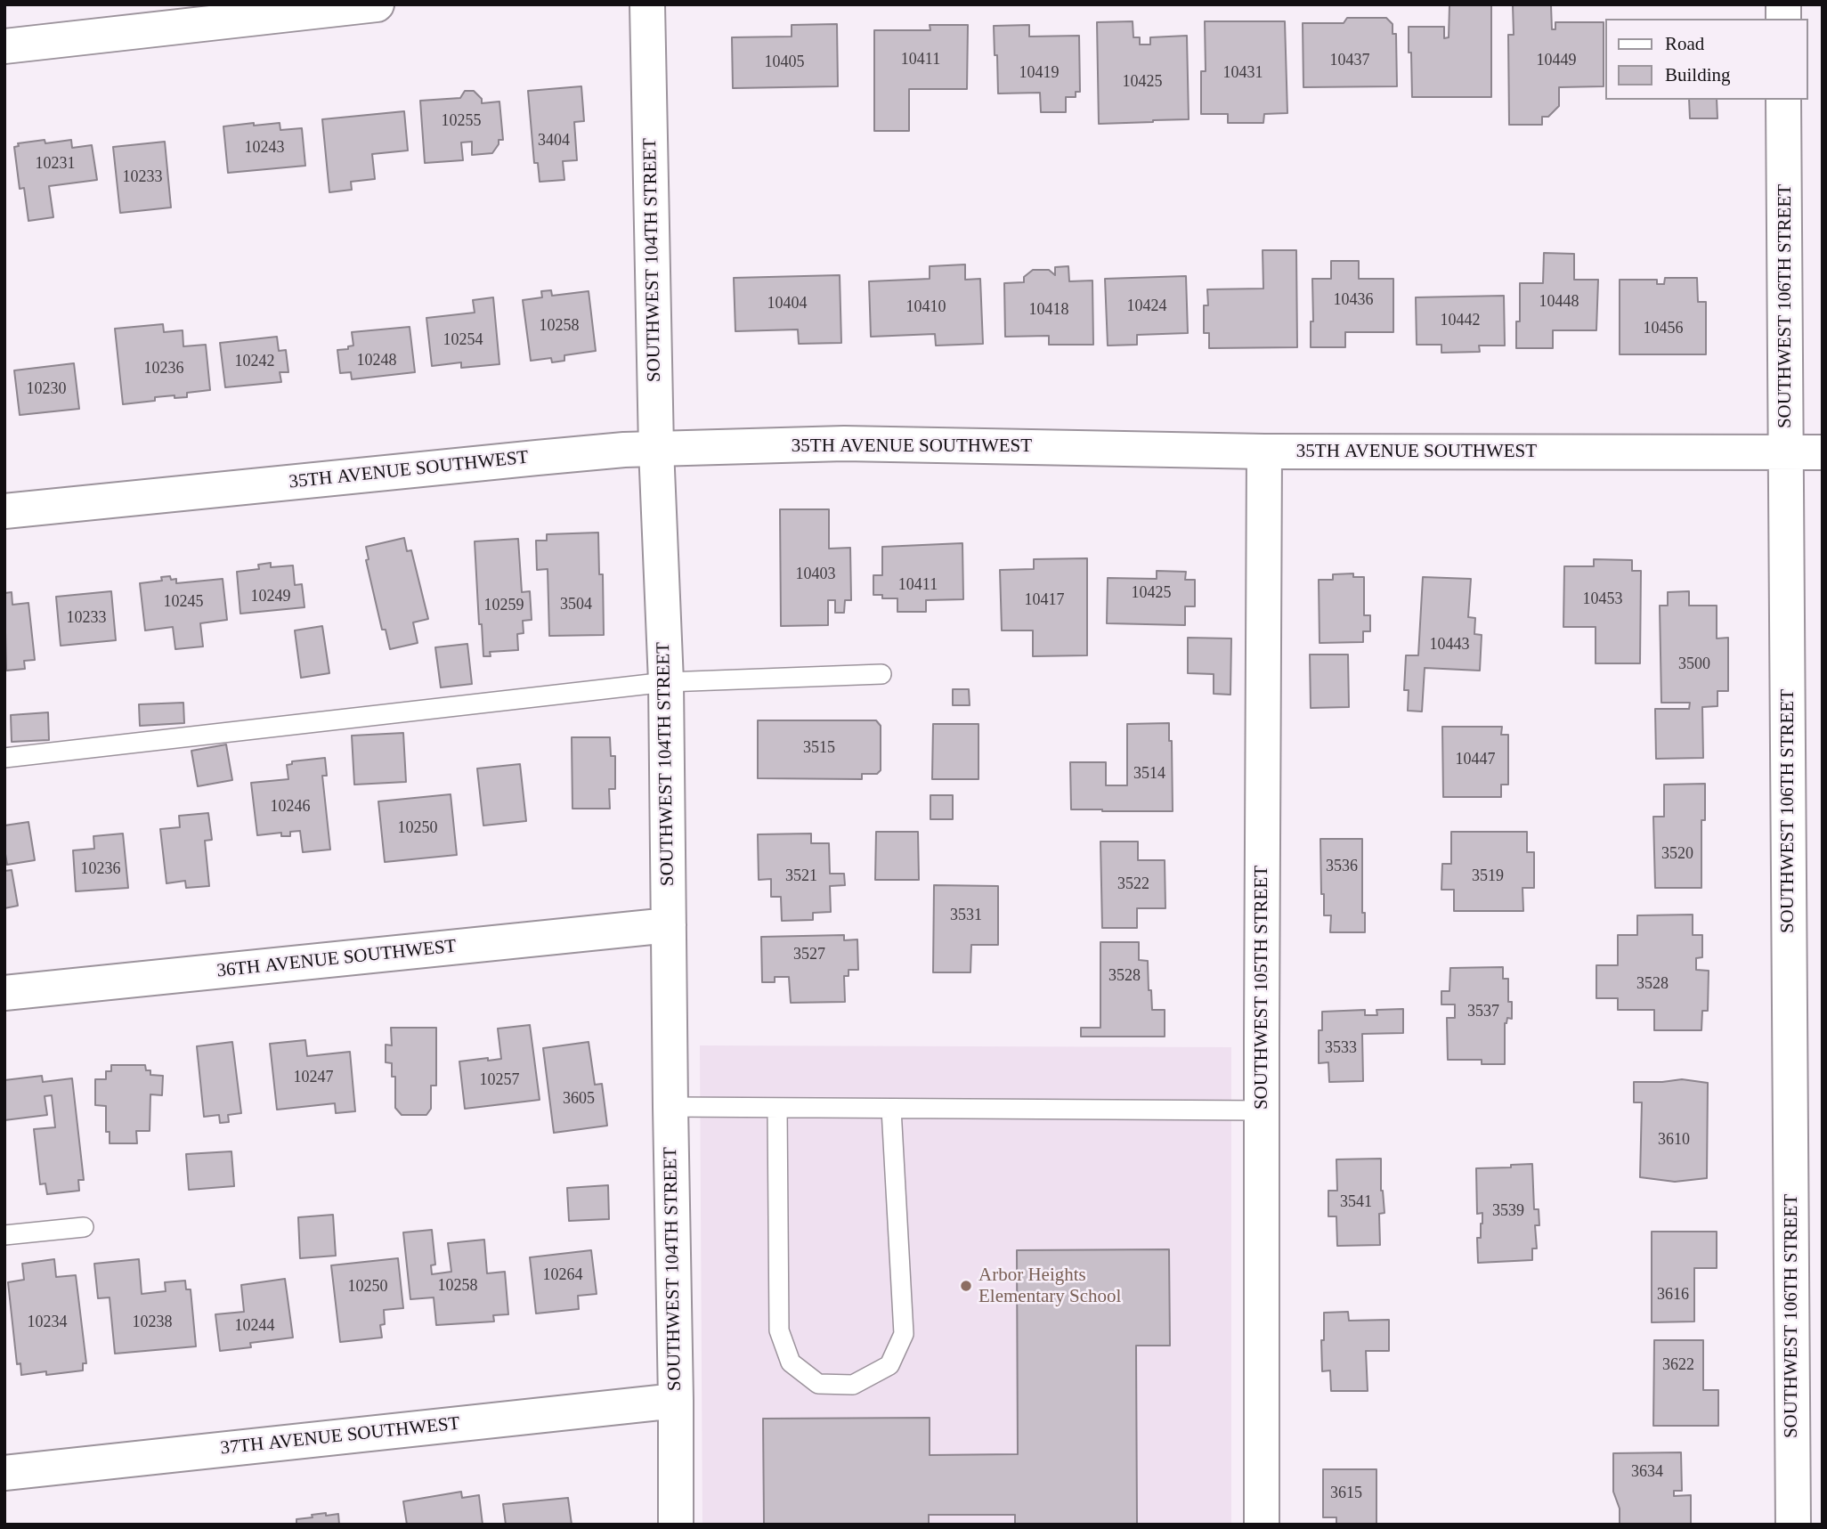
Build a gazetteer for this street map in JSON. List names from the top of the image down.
{
  "streets": {
    "street": [
      "SOUTHWEST 104TH STREET",
      "SOUTHWEST 106TH STREET",
      "35TH AVENUE SOUTHWEST",
      "36TH AVENUE SOUTHWEST",
      "SOUTHWEST 105TH STREET",
      "37TH AVENUE SOUTHWEST"
    ]
  },
  "crossings": [
    ["SOUTHWEST 104TH STREET", "35TH AVENUE SOUTHWEST"],
    ["SOUTHWEST 104TH STREET", "36TH AVENUE SOUTHWEST"],
    ["SOUTHWEST 104TH STREET", "37TH AVENUE SOUTHWEST"],
    ["SOUTHWEST 106TH STREET", "35TH AVENUE SOUTHWEST"],
    ["35TH AVENUE SOUTHWEST", "SOUTHWEST 105TH STREET"]
  ],
  "places": ["Arbor Heights Elementary School"],
  "house_numbers": [
    "10411",
    "10437",
    "10449",
    "10405",
    "10419",
    "10431",
    "10425",
    "10255",
    "3404",
    "10243",
    "10231",
    "10233",
    "10436",
    "10448",
    "10404",
    "10424",
    "10410",
    "10418",
    "10442",
    "10258",
    "10456",
    "10254",
    "10248",
    "10242",
    "10236",
    "10230",
    "10403",
    "10411",
    "10425",
    "10249",
    "10453",
    "10417",
    "10245",
    "3504",
    "10259",
    "10233",
    "10443",
    "3500",
    "3515",
    "10447",
    "3514",
    "10246",
    "10250",
    "3520",
    "3536",
    "10236",
    "3521",
    "3519",
    "3522",
    "3531",
    "3527",
    "3528",
    "3528",
    "3537",
    "3533",
    "10247",
    "10257",
    "3605",
    "3610",
    "3541",
    "3539",
    "10264",
    "10258",
    "10250",
    "3616",
    "10234",
    "10238",
    "10244",
    "3622",
    "3634",
    "3615"
  ],
  "legend": ["Road", "Building"]
}
